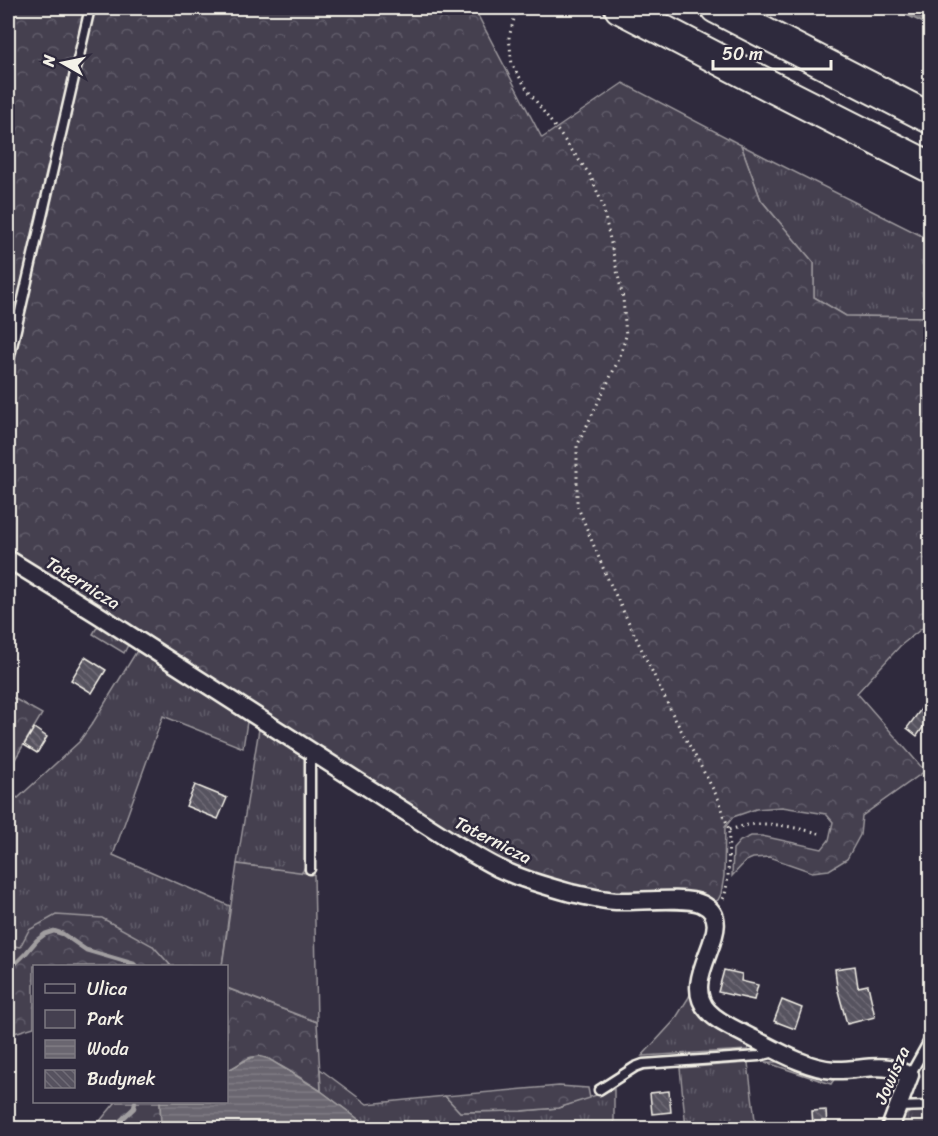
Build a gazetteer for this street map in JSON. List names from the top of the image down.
{
  "streets": {
    "street": ["Taternicza", "Jowisza"]
  },
  "legend": [
    "Ulica",
    "Park",
    "Woda",
    "Budynek"
  ],
  "scale_bar": "50 m",
  "north": "left"
}
